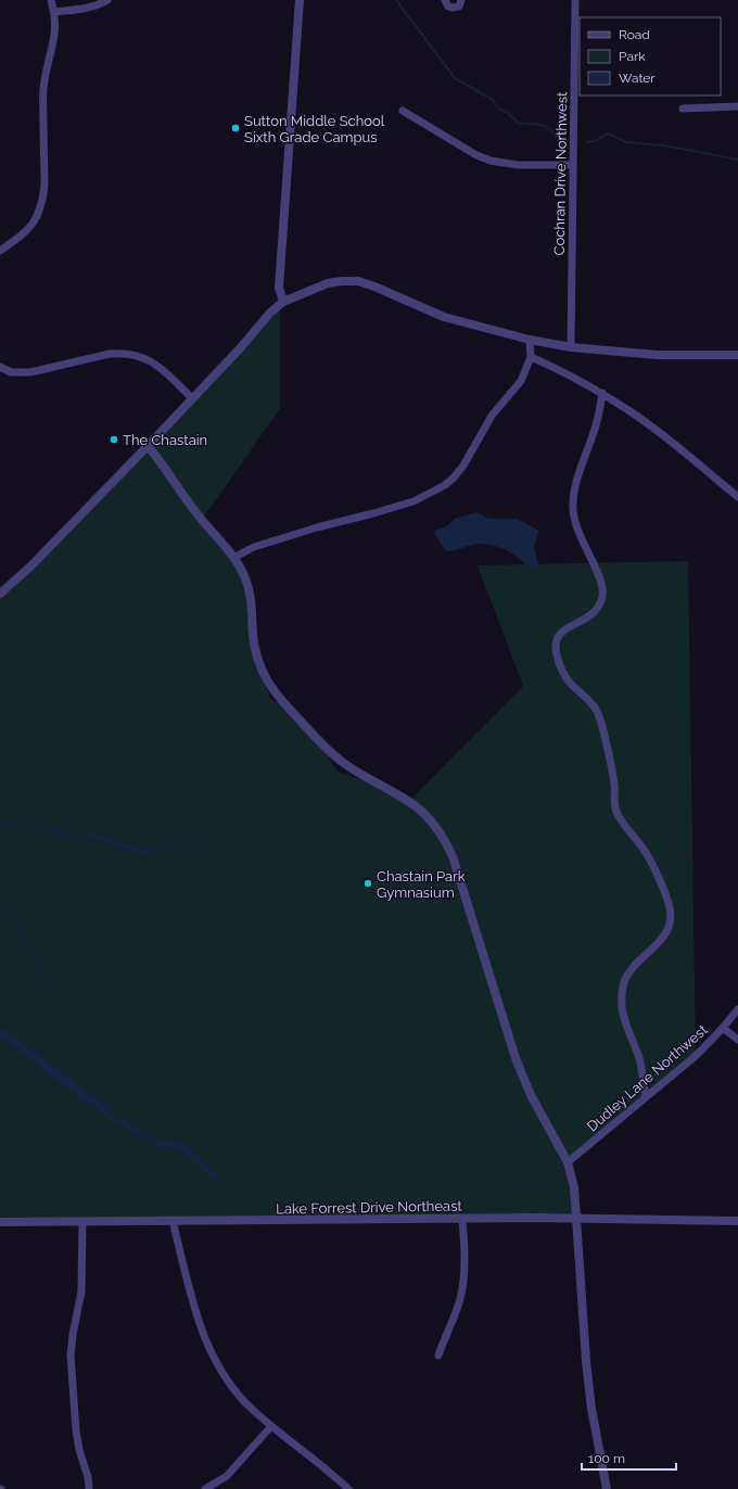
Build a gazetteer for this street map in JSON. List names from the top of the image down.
{
  "streets": {
    "street": ["Cochran Drive Northwest", "Dudley Lane Northwest", "Lake Forrest Drive Northeast"]
  },
  "places": ["Sutton Middle School Sixth Grade Campus", "The Chastain", "Chastain Park Gymnasium"],
  "legend": ["Road", "Park", "Water"],
  "scale_bar": "100 m"
}
